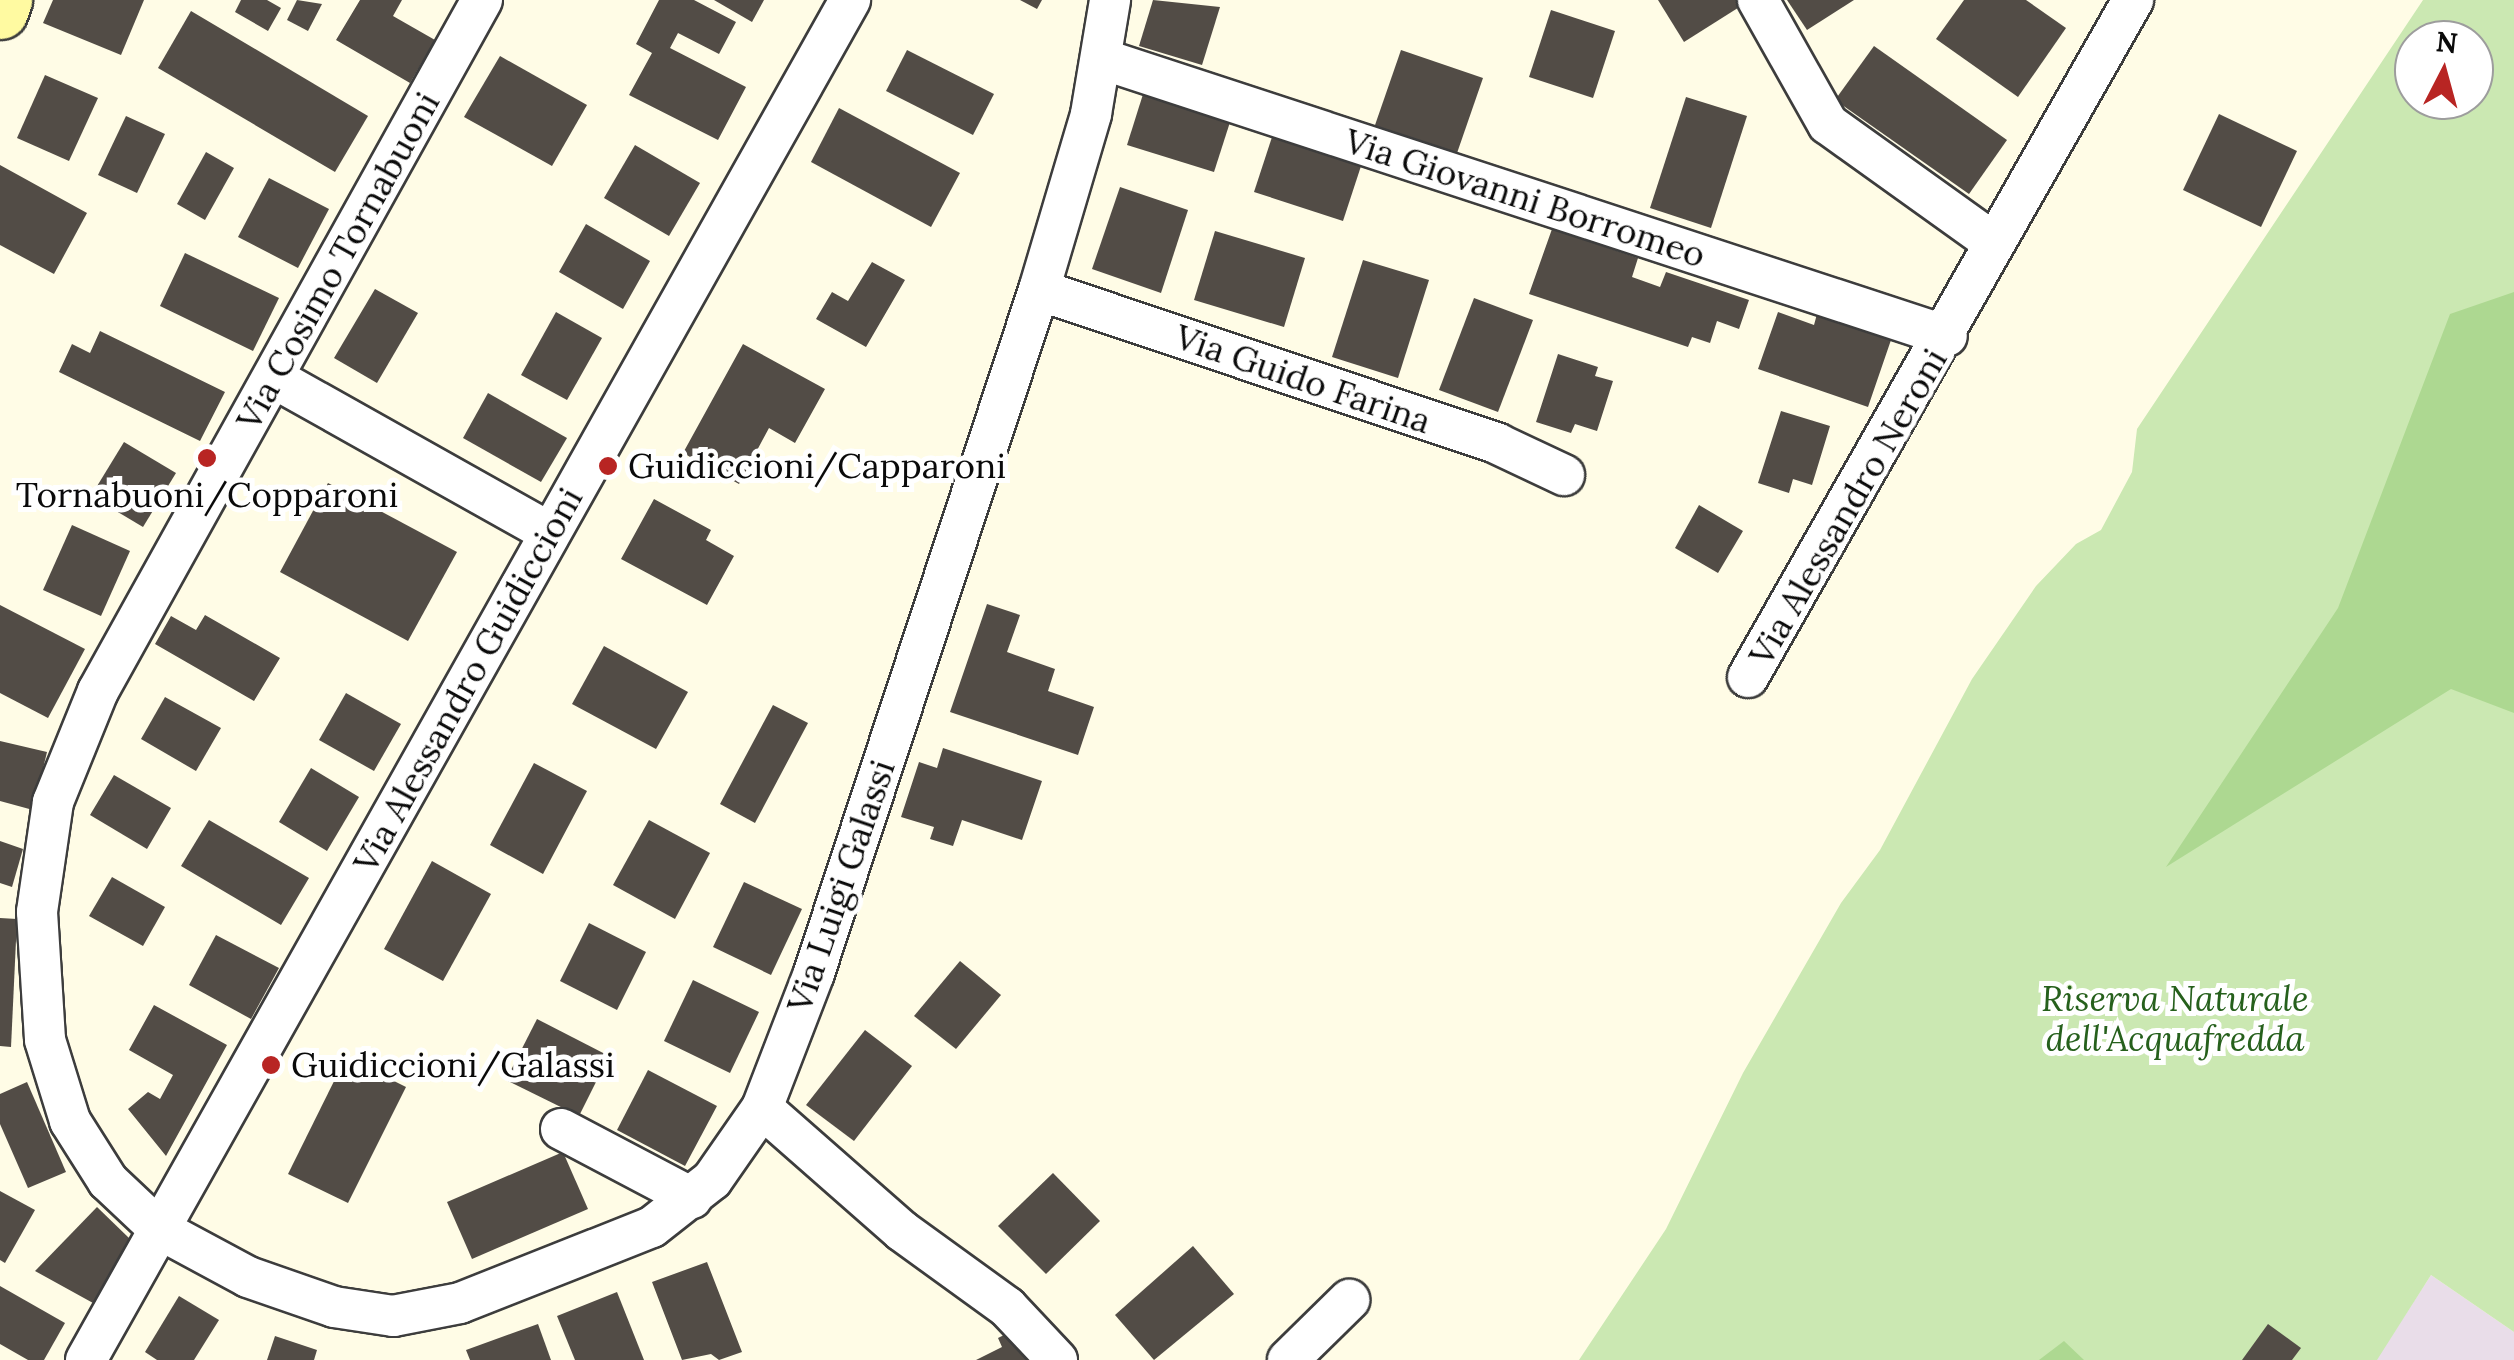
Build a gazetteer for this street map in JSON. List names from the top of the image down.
{
  "streets": {
    "street": [
      "Via Giovanni Borromeo",
      "Via Cosimo Tornabuoni",
      "Via Guido Farina",
      "Via Alessandro Neroni",
      "Via Alessandro Guidiccioni",
      "Via Luigi Galassi"
    ]
  },
  "crossings": [
    ["Via Giovanni Borromeo", "Via Alessandro Neroni"],
    ["Via Giovanni Borromeo", "Via Luigi Galassi"],
    ["Via Cosimo Tornabuoni", "Via Alessandro Guidiccioni"],
    ["Via Cosimo Tornabuoni", "Via Luigi Galassi"],
    ["Via Guido Farina", "Via Luigi Galassi"],
    ["Via Alessandro Guidiccioni", "Via Luigi Galassi"]
  ],
  "parks": ["Riserva Naturale dell'Acquafredda"],
  "places": ["Tornabuoni/Copparoni", "Guidiccioni/Capparoni", "Guidiccioni/Galassi"],
  "north": "top"
}
